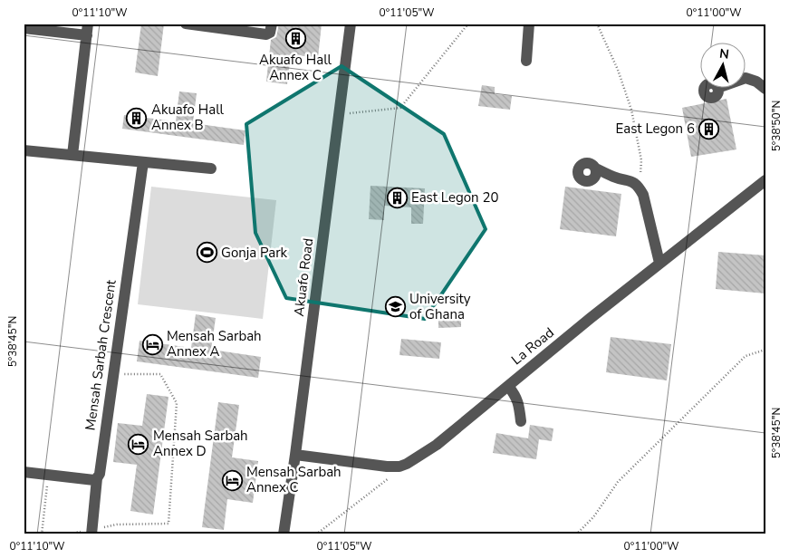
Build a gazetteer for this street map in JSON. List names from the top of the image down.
{
  "streets": {
    "street": ["Akuafo Road", "La Road", "Mensah Sarbah Crescent"]
  },
  "crossings": [
    ["Akuafo Road", "La Road"]
  ],
  "places": {
    "building": [
      "Akuafo Hall Annex C",
      "Akuafo Hall Annex B",
      "East Legon 6",
      "East Legon 20"
    ],
    "sports": ["Gonja Park"],
    "school or university": ["University of Ghana"],
    "hotel": ["Mensah Sarbah Annex A", "Mensah Sarbah Annex D", "Mensah Sarbah Annex C"]
  },
  "north": "top",
  "coordinates": [
    "0°11'10\"W",
    "0°11'05\"W",
    "0°11'00\"W",
    "5°38'50\"N",
    "5°38'45\"N"
  ]
}
